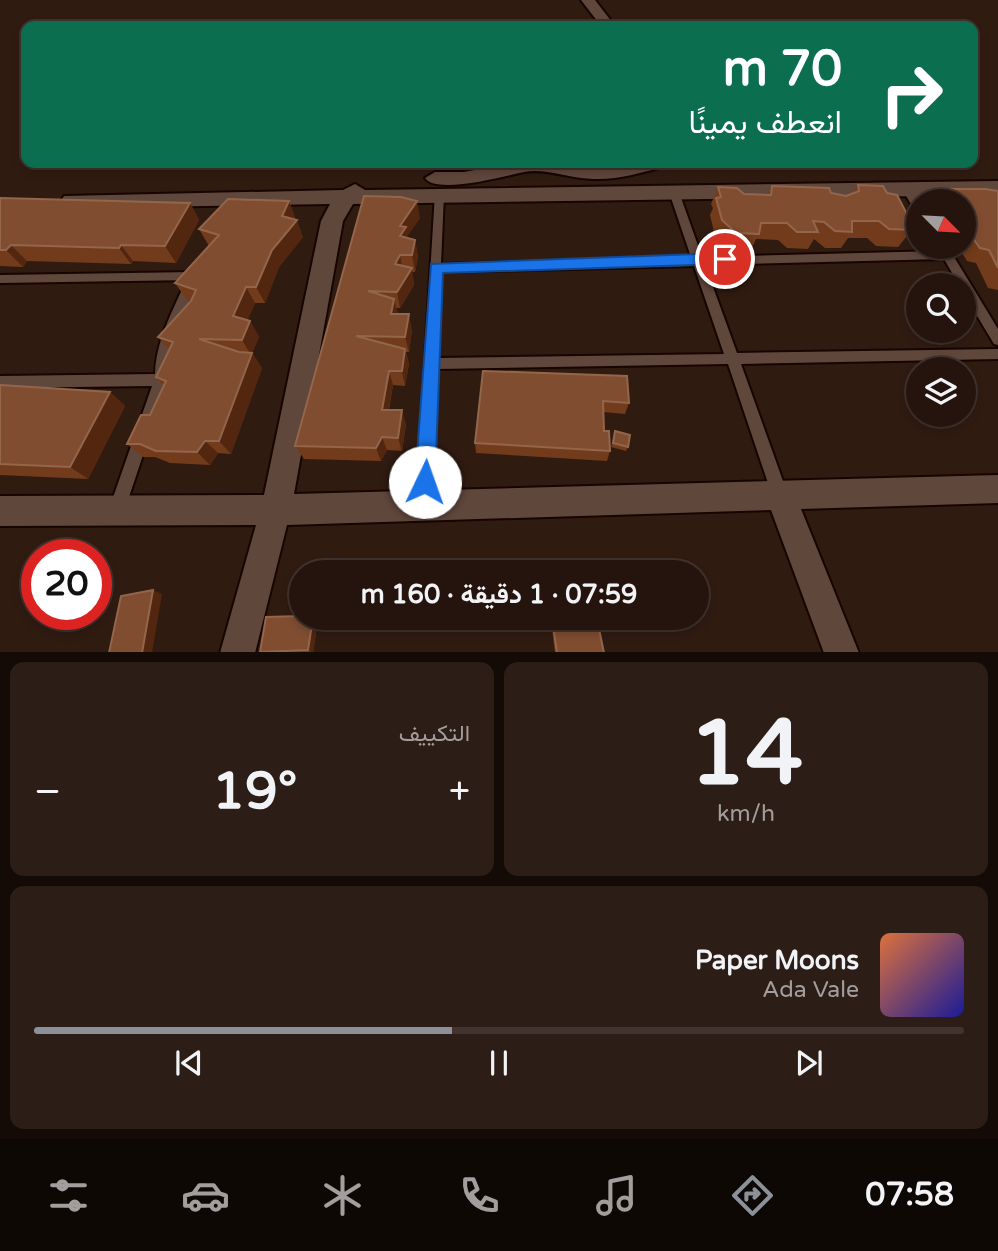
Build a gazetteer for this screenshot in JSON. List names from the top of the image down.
{
  "north": "bottom right",
  "page": {
    "turn": ["70 m", "انعطف يمينًا"],
    "limit": "20",
    "trip": "07:59 · 1 دقيقة · 160 m",
    "tile": [
      ["14", "km/h"],
      "التكييف"
    ],
    "heat": ["−", "19°", "+"],
    "song": ["Paper Moons", "Ada Vale"],
    "tabs": "07:58"
  }
}
